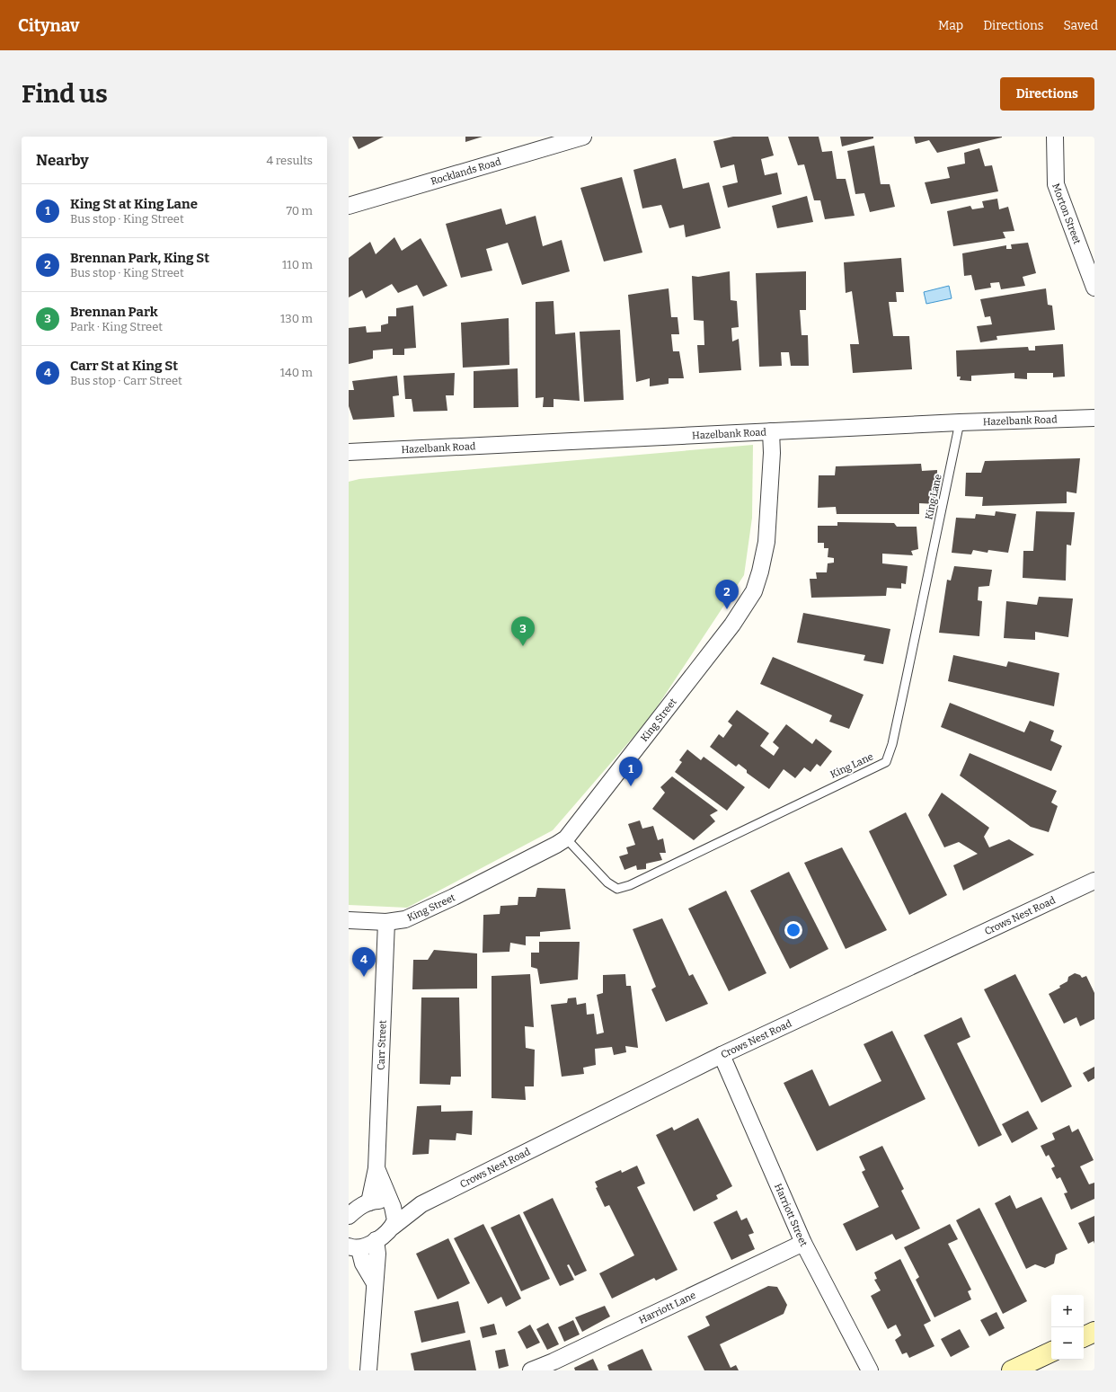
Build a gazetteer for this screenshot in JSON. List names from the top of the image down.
{
  "streets": {
    "street": [
      "Rocklands Road",
      "Morton Street",
      "Hazelbank Road",
      "King Street",
      "Crows Nest Road",
      "Carr Street",
      "Harriott Street",
      "Harriott Lane"
    ],
    "lane": ["King Lane"]
  },
  "crossings": [
    ["Hazelbank Road", "King Lane"],
    ["Hazelbank Road", "King Street"],
    ["King Lane", "King Street"],
    ["King Street", "Carr Street"],
    ["Crows Nest Road", "Carr Street"],
    ["Crows Nest Road", "Harriott Street"],
    ["Harriott Street", "Harriott Lane"]
  ],
  "page": {
    "header": "Citynav",
    "nav": ["Map", "Directions", "Saved"],
    "buttons": "Directions",
    "title": "Find us",
    "heading": ["Nearby", "4 results"],
    "list": [
      {
        "mark": "1",
        "name": "King St at King Lane",
        "note": "Bus stop · King Street",
        "value": "70 m"
      },
      {
        "mark": "2",
        "name": "Brennan Park, King St",
        "note": "Bus stop · King Street",
        "value": "110 m"
      },
      {
        "mark": "3",
        "name": "Brennan Park",
        "note": "Park · King Street",
        "value": "130 m"
      },
      {
        "mark": "4",
        "name": "Carr St at King St",
        "note": "Bus stop · Carr Street",
        "value": "140 m"
      }
    ],
    "pins": [
      "2",
      "3",
      "1",
      "4"
    ],
    "map_buttons": ["+", "−"]
  }
}
